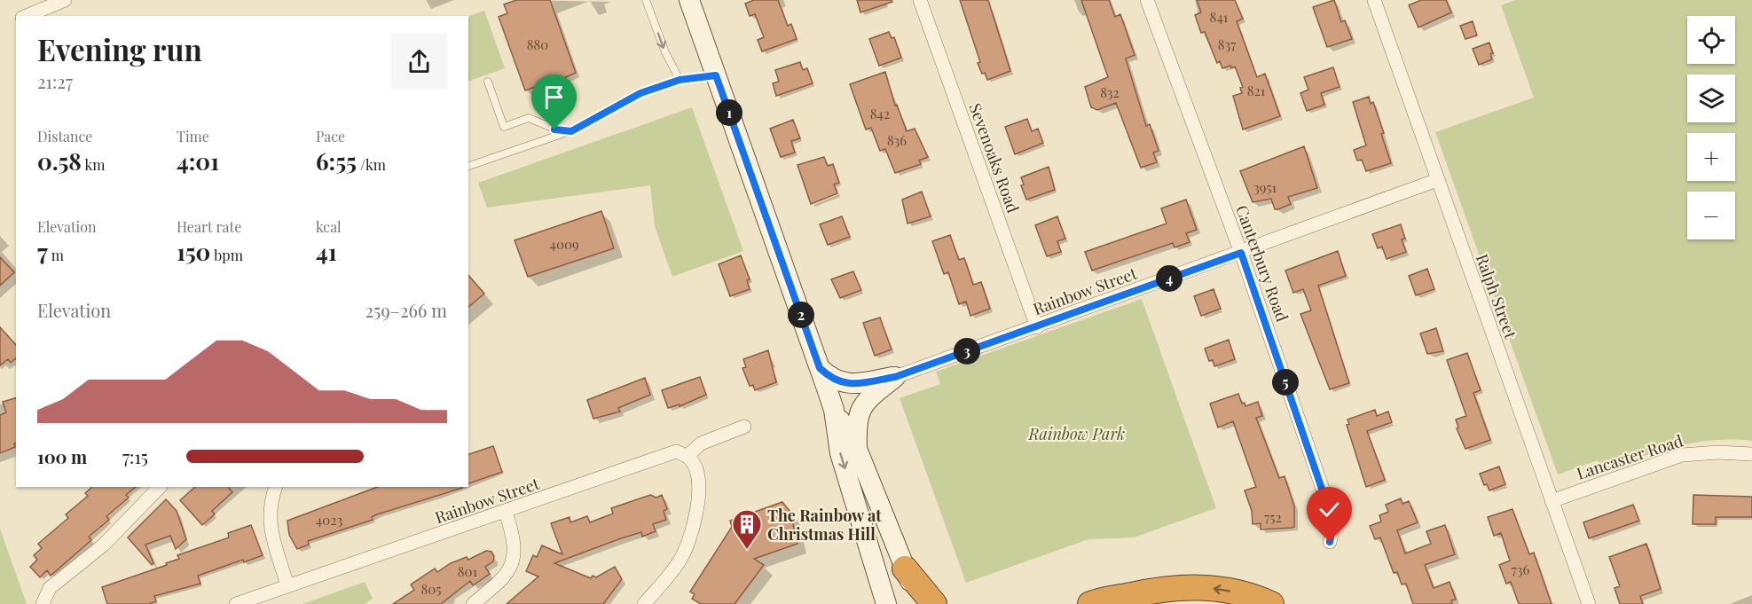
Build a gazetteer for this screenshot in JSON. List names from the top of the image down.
{
  "streets": {
    "street": [
      "Sevenoaks Road",
      "Canterbury Road",
      "Rainbow Street",
      "Ralph Street",
      "Lancaster Road"
    ]
  },
  "crossings": [
    ["Sevenoaks Road", "Rainbow Street"],
    ["Canterbury Road", "Rainbow Street"],
    ["Rainbow Street", "Ralph Street"],
    ["Ralph Street", "Lancaster Road"]
  ],
  "parks": ["Rainbow Park"],
  "places": {
    "building": ["The Rainbow at Christmas Hill"]
  },
  "house_numbers": [
    "841",
    "880",
    "837",
    "821",
    "832",
    "842",
    "836",
    "3951",
    "4009",
    "752",
    "4023",
    "736",
    "801",
    "805"
  ],
  "page": {
    "map_buttons": ["+", "−"],
    "heading": ["Evening run", "21:27"],
    "pins": [
      "1",
      "4",
      "2",
      "3",
      "5"
    ],
    "stats": [
      ["Distance", "0.58 km"],
      ["Time", "4:01"],
      ["Pace", "6:55 /km"],
      ["Elevation", "7 m"],
      ["Heart rate", "150 bpm"],
      ["kcal", "41"]
    ],
    "chart": ["Elevation", "259–266 m"],
    "list": [
      {
        "name": "100 m",
        "note": "7:15"
      }
    ]
  }
}
